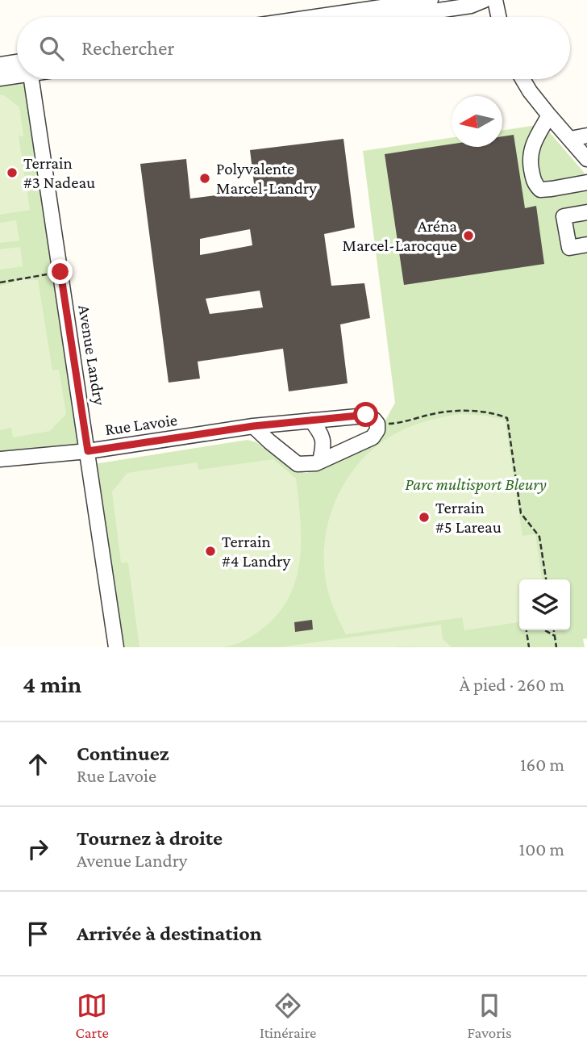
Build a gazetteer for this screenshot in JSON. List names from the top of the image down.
{
  "streets": {
    "street": ["Avenue Landry", "Rue Lavoie"]
  },
  "crossings": [
    ["Avenue Landry", "Rue Lavoie"]
  ],
  "parks": ["Parc multisport Bleury"],
  "places": [
    "Terrain #3 Nadeau",
    "Polyvalente Marcel-Landry",
    "Aréna Marcel-Larocque",
    "Terrain #5 Lareau",
    "Terrain #4 Landry"
  ],
  "north": "left",
  "page": {
    "search": "Rechercher",
    "heading": ["4 min", "À pied · 260 m"],
    "list": [
      ["Continuez", "Rue Lavoie", "160 m"],
      ["Tournez à droite", "Avenue Landry", "100 m"],
      "Arrivée à destination"
    ],
    "nav": ["Carte", "Itinéraire", "Favoris"]
  }
}
